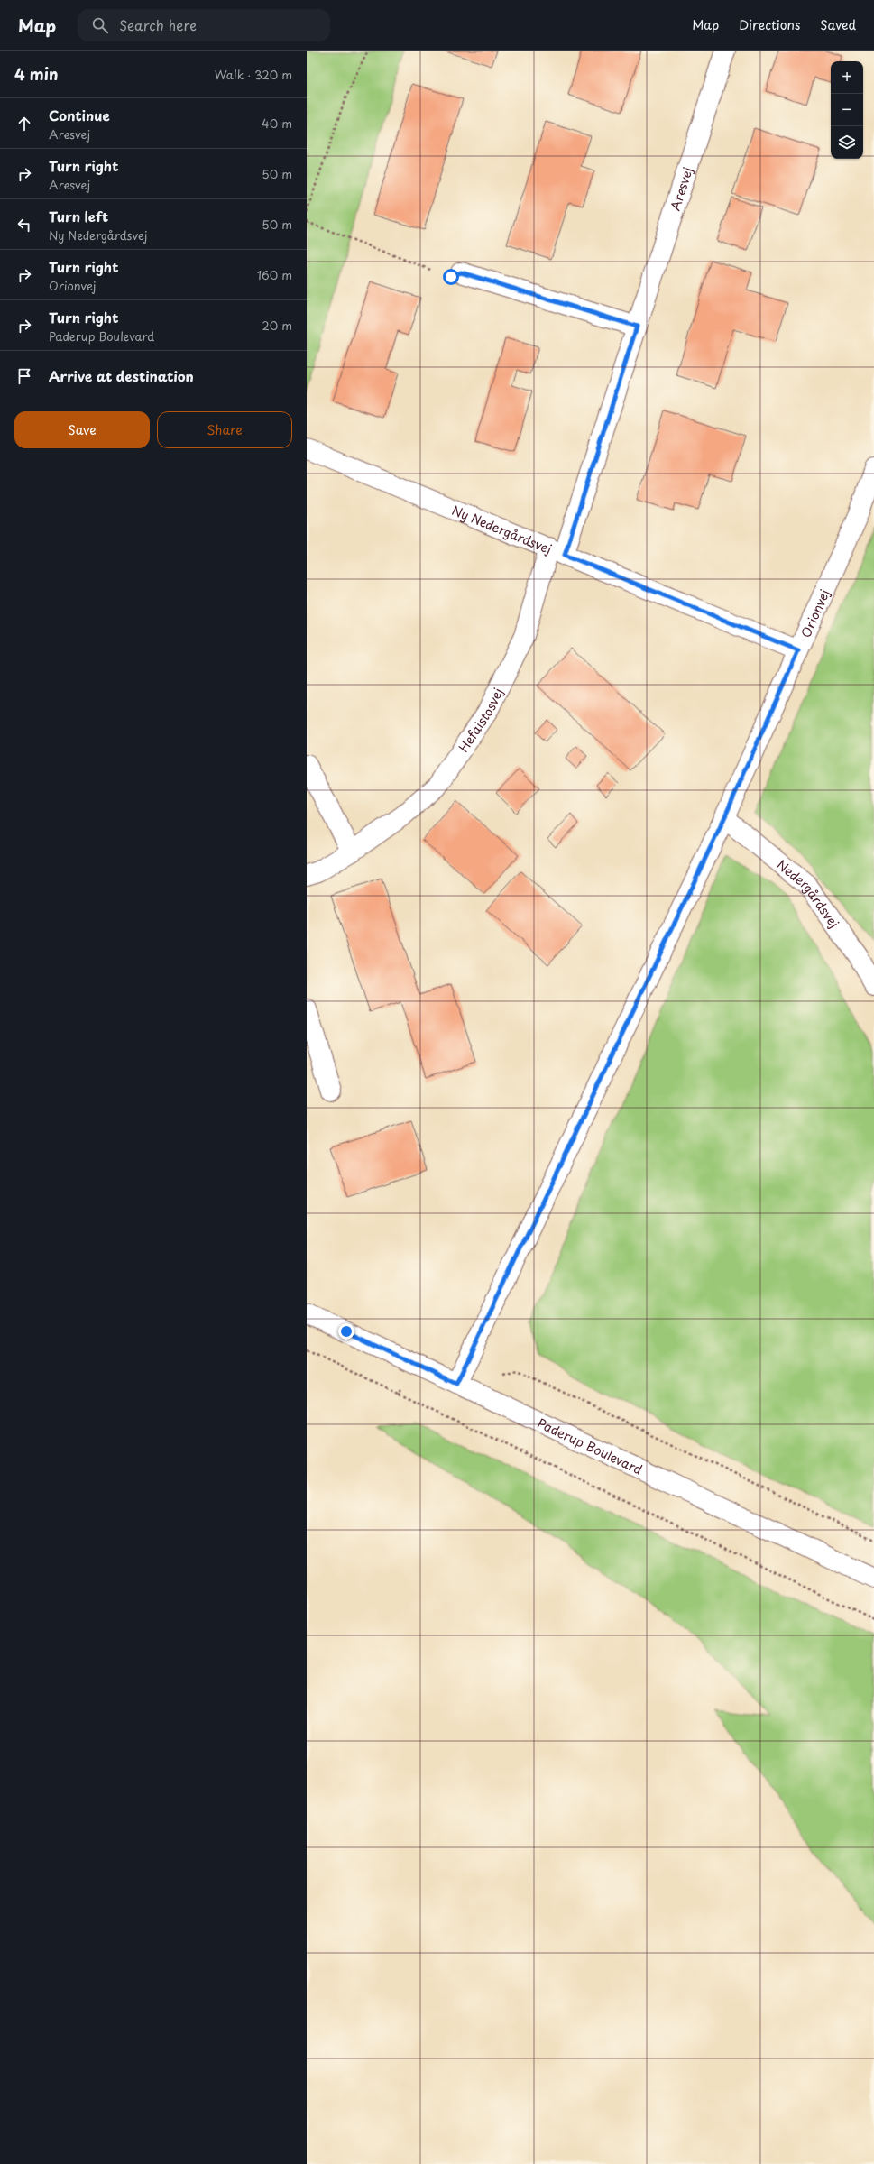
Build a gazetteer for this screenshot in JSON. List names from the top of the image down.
{
  "streets": {
    "street": [
      "Aresvej",
      "Ny Nedergårdsvej",
      "Orionvej",
      "Hefaistosvej",
      "Nedergårdsvej",
      "Paderup Boulevard"
    ]
  },
  "crossings": [
    ["Aresvej", "Ny Nedergårdsvej"],
    ["Aresvej", "Hefaistosvej"],
    ["Ny Nedergårdsvej", "Orionvej"],
    ["Ny Nedergårdsvej", "Hefaistosvej"],
    ["Orionvej", "Nedergårdsvej"],
    ["Orionvej", "Paderup Boulevard"]
  ],
  "page": {
    "header": "Map",
    "search": "Search here",
    "nav": ["Map", "Directions", "Saved"],
    "heading": ["4 min", "Walk · 320 m"],
    "map_buttons": ["+", "−"],
    "list": [
      ["Continue", "Aresvej", "40 m"],
      ["Turn right", "Aresvej", "50 m"],
      ["Turn left", "Ny Nedergårdsvej", "50 m"],
      ["Turn right", "Orionvej", "160 m"],
      ["Turn right", "Paderup Boulevard", "20 m"],
      "Arrive at destination"
    ],
    "buttons": ["Save", "Share"]
  }
}
